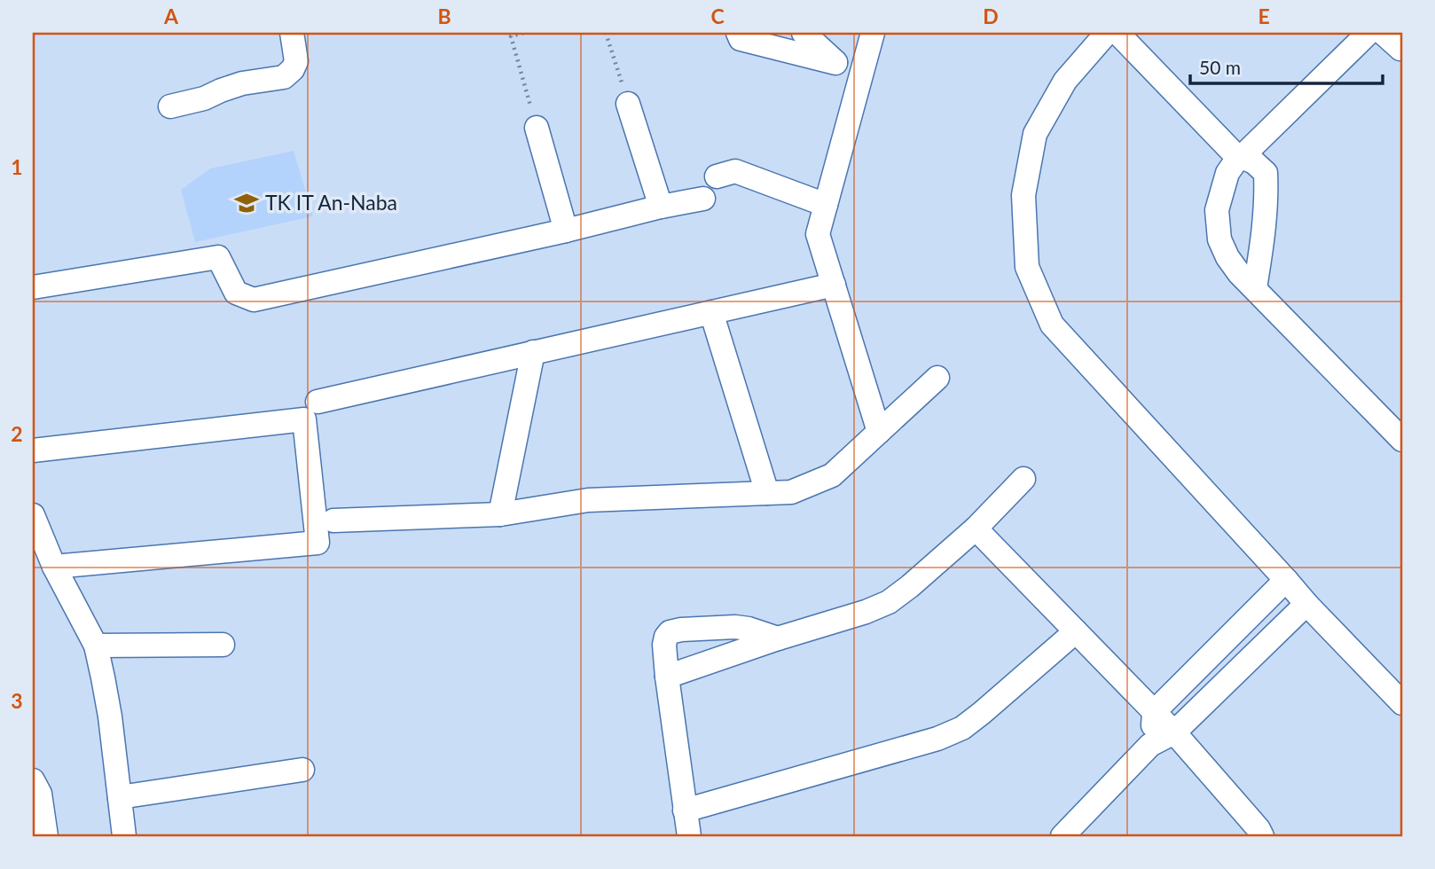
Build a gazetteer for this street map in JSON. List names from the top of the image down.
{
  "places": {
    "school or university": ["TK IT An-Naba"]
  },
  "scale_bar": "50 m",
  "grid": {
    "columns": [
      "A",
      "B",
      "C",
      "D",
      "E"
    ],
    "rows": ["1", "2", "3"]
  }
}
